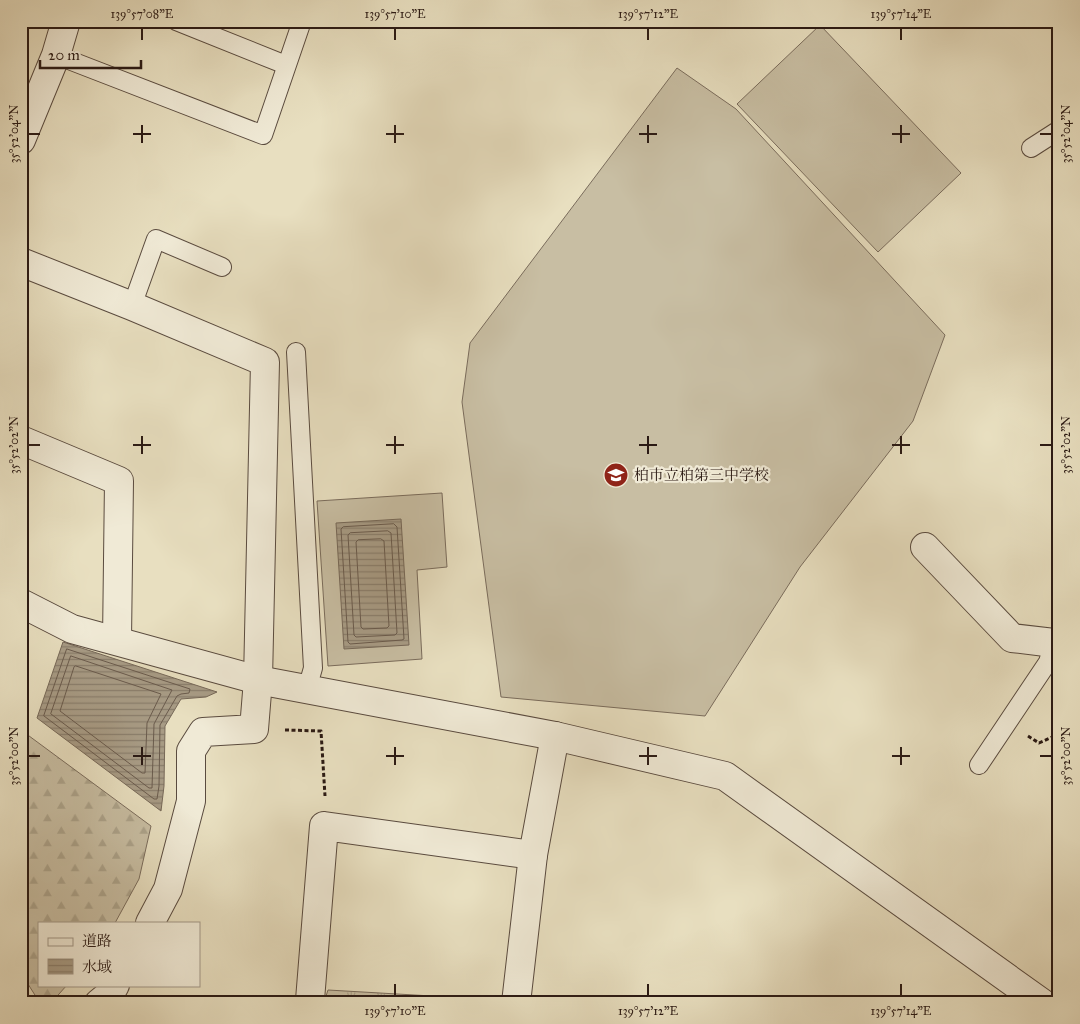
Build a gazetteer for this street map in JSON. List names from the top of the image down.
{
  "places": {
    "school or university": ["柏市立柏第三中学校"]
  },
  "legend": ["道路", "水域"],
  "scale_bar": "20 m",
  "coordinates": [
    "139°57'08\"E",
    "139°57'10\"E",
    "139°57'12\"E",
    "139°57'14\"E",
    "35°52'04\"N",
    "35°52'02\"N",
    "35°52'00\"N"
  ]
}
